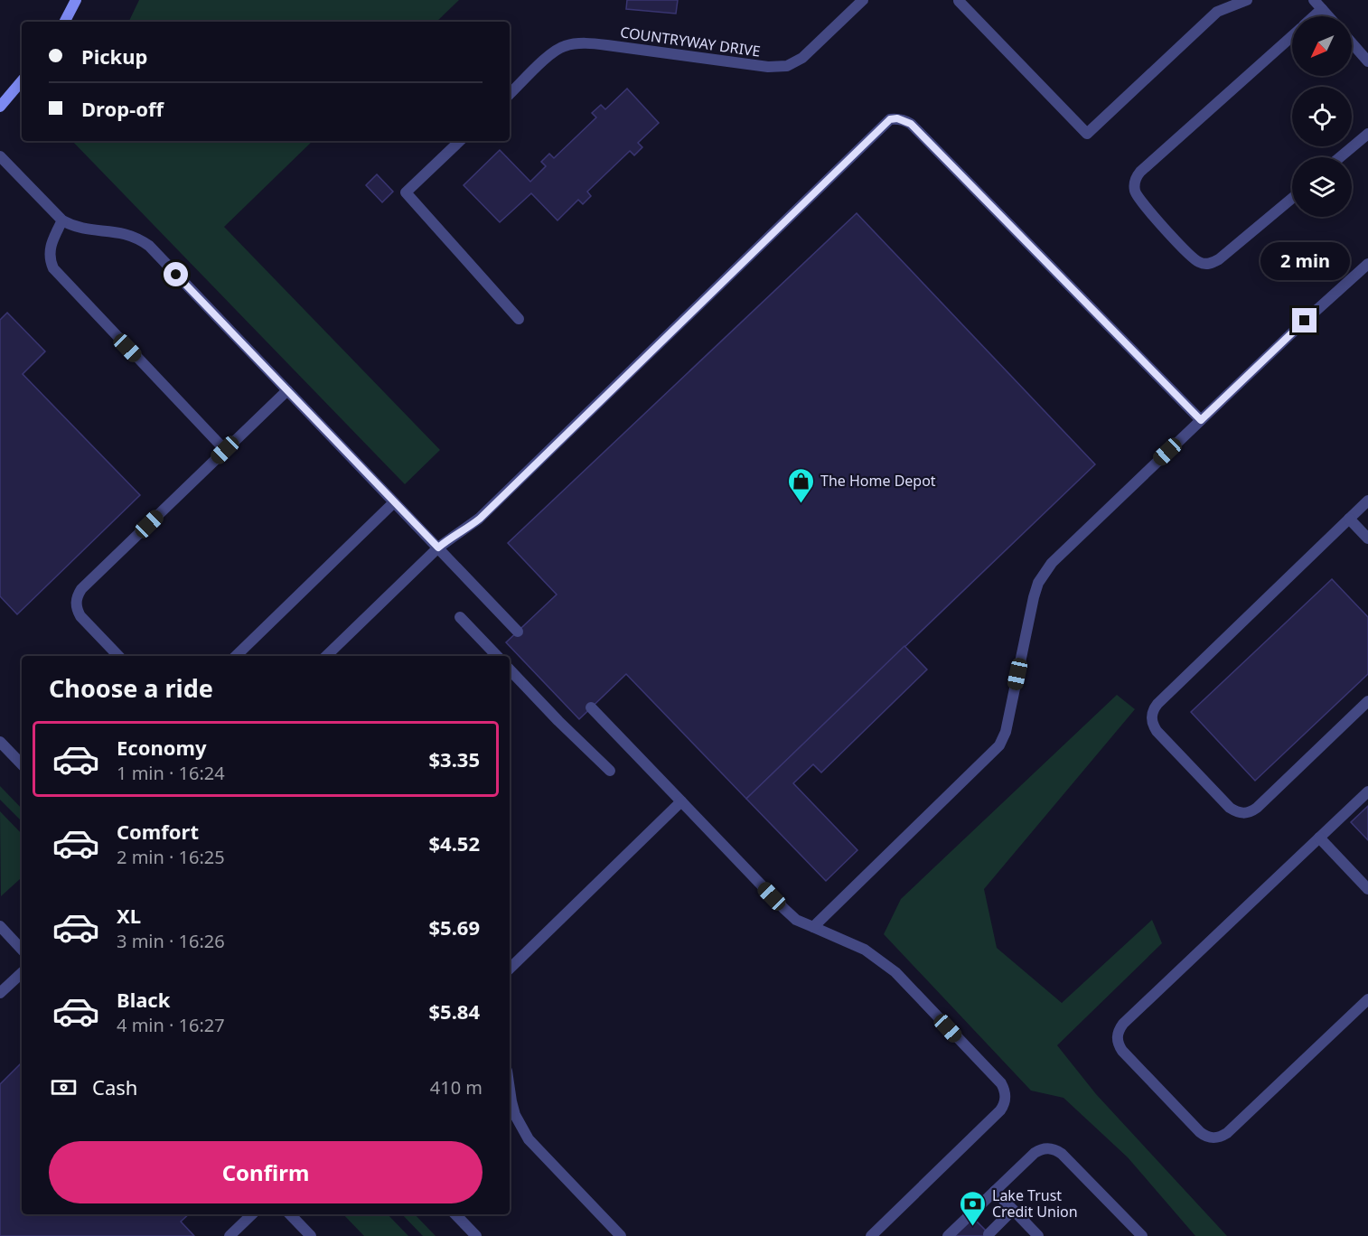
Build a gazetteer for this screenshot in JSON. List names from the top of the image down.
{
  "streets": {
    "street": ["COUNTRYWAY DRIVE"]
  },
  "places": {
    "shop": ["The Home Depot"],
    "bank": ["Lake Trust Credit Union"]
  },
  "north": "bottom left",
  "page": {
    "banner": ["Pickup", "Drop-off"],
    "bubble": "2 min",
    "heading": "Choose a ride",
    "list": [
      {
        "name": "Economy",
        "note": "1 min · 16:24",
        "value": "$3.35"
      },
      {
        "name": "Comfort",
        "note": "2 min · 16:25",
        "value": "$4.52"
      },
      {
        "name": "XL",
        "note": "3 min · 16:26",
        "value": "$5.69"
      },
      {
        "name": "Black",
        "note": "4 min · 16:27",
        "value": "$5.84"
      }
    ],
    "pay": ["Cash", "410 m"],
    "buttons": "Confirm"
  }
}
